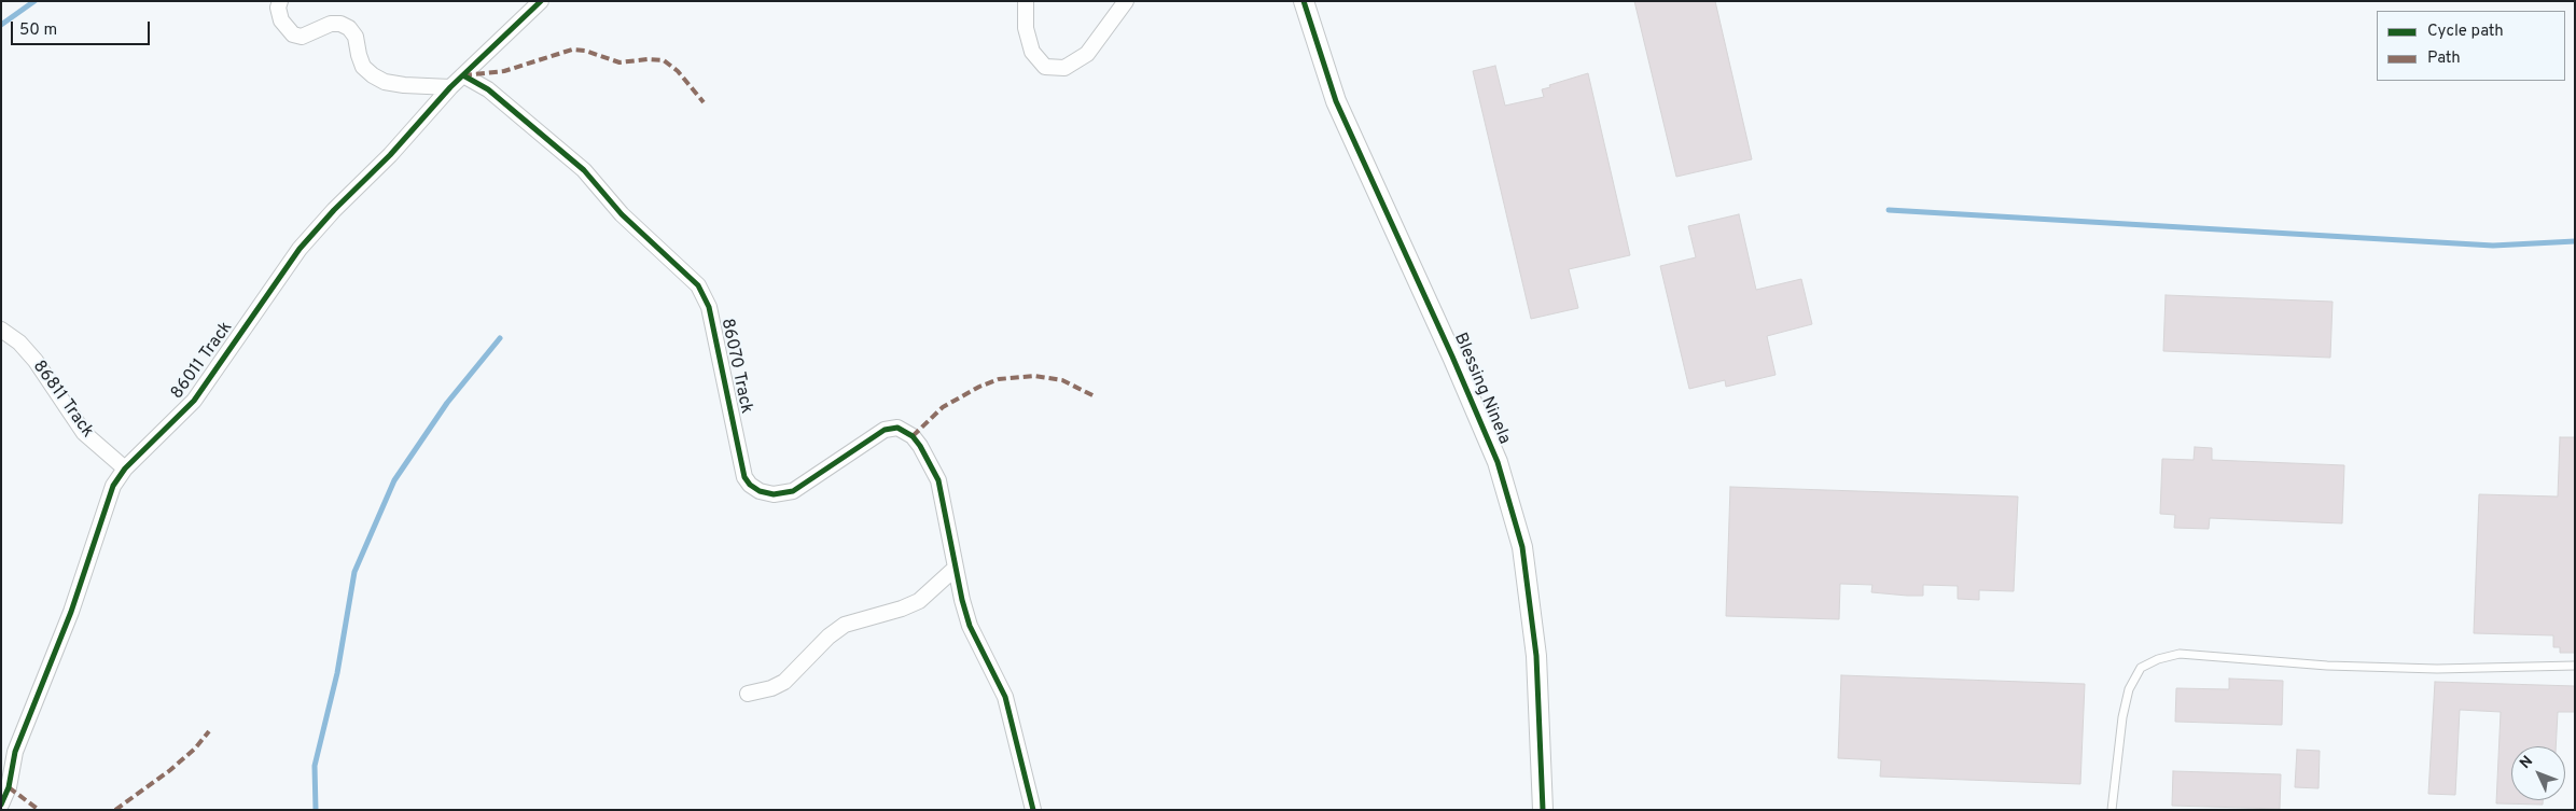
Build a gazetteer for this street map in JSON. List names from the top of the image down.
{
  "streets": {
    "street": [
      "86011 Track",
      "86070 Track",
      "Blessing Ninela",
      "86811 Track"
    ]
  },
  "crossings": [
    ["86011 Track", "86070 Track"],
    ["86011 Track", "86811 Track"]
  ],
  "legend": ["Cycle path", "Path"],
  "scale_bar": "50 m",
  "north": "top left"
}
